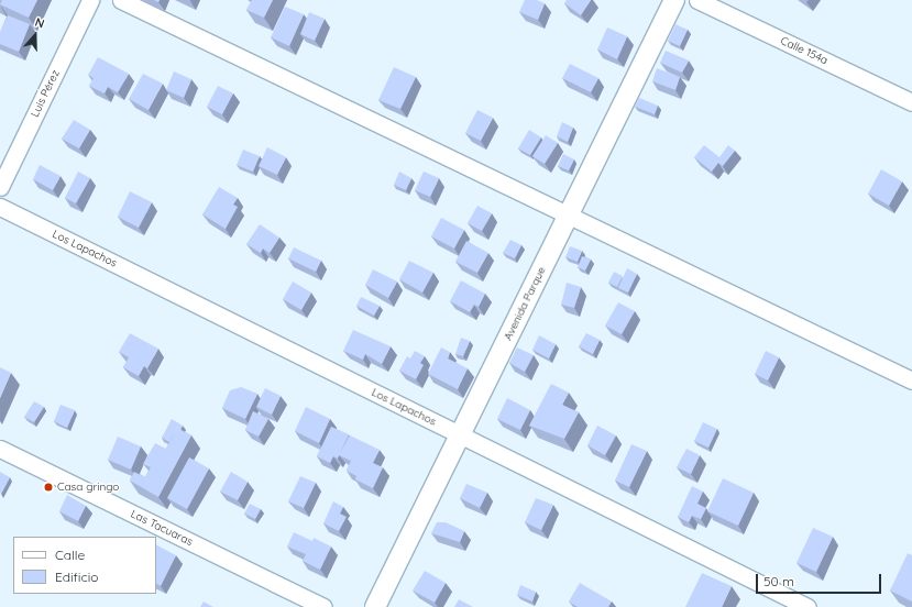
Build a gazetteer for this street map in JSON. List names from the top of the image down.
{
  "streets": {
    "street": [
      "Calle 154a",
      "Luis Pérez",
      "Los Lapachos",
      "Avenida Parque",
      "Las Tacuaras"
    ]
  },
  "crossings": [
    ["Los Lapachos", "Avenida Parque"]
  ],
  "places": ["Casa gringo"],
  "legend": ["Calle", "Edificio"],
  "scale_bar": "50 m",
  "north": "top"
}
